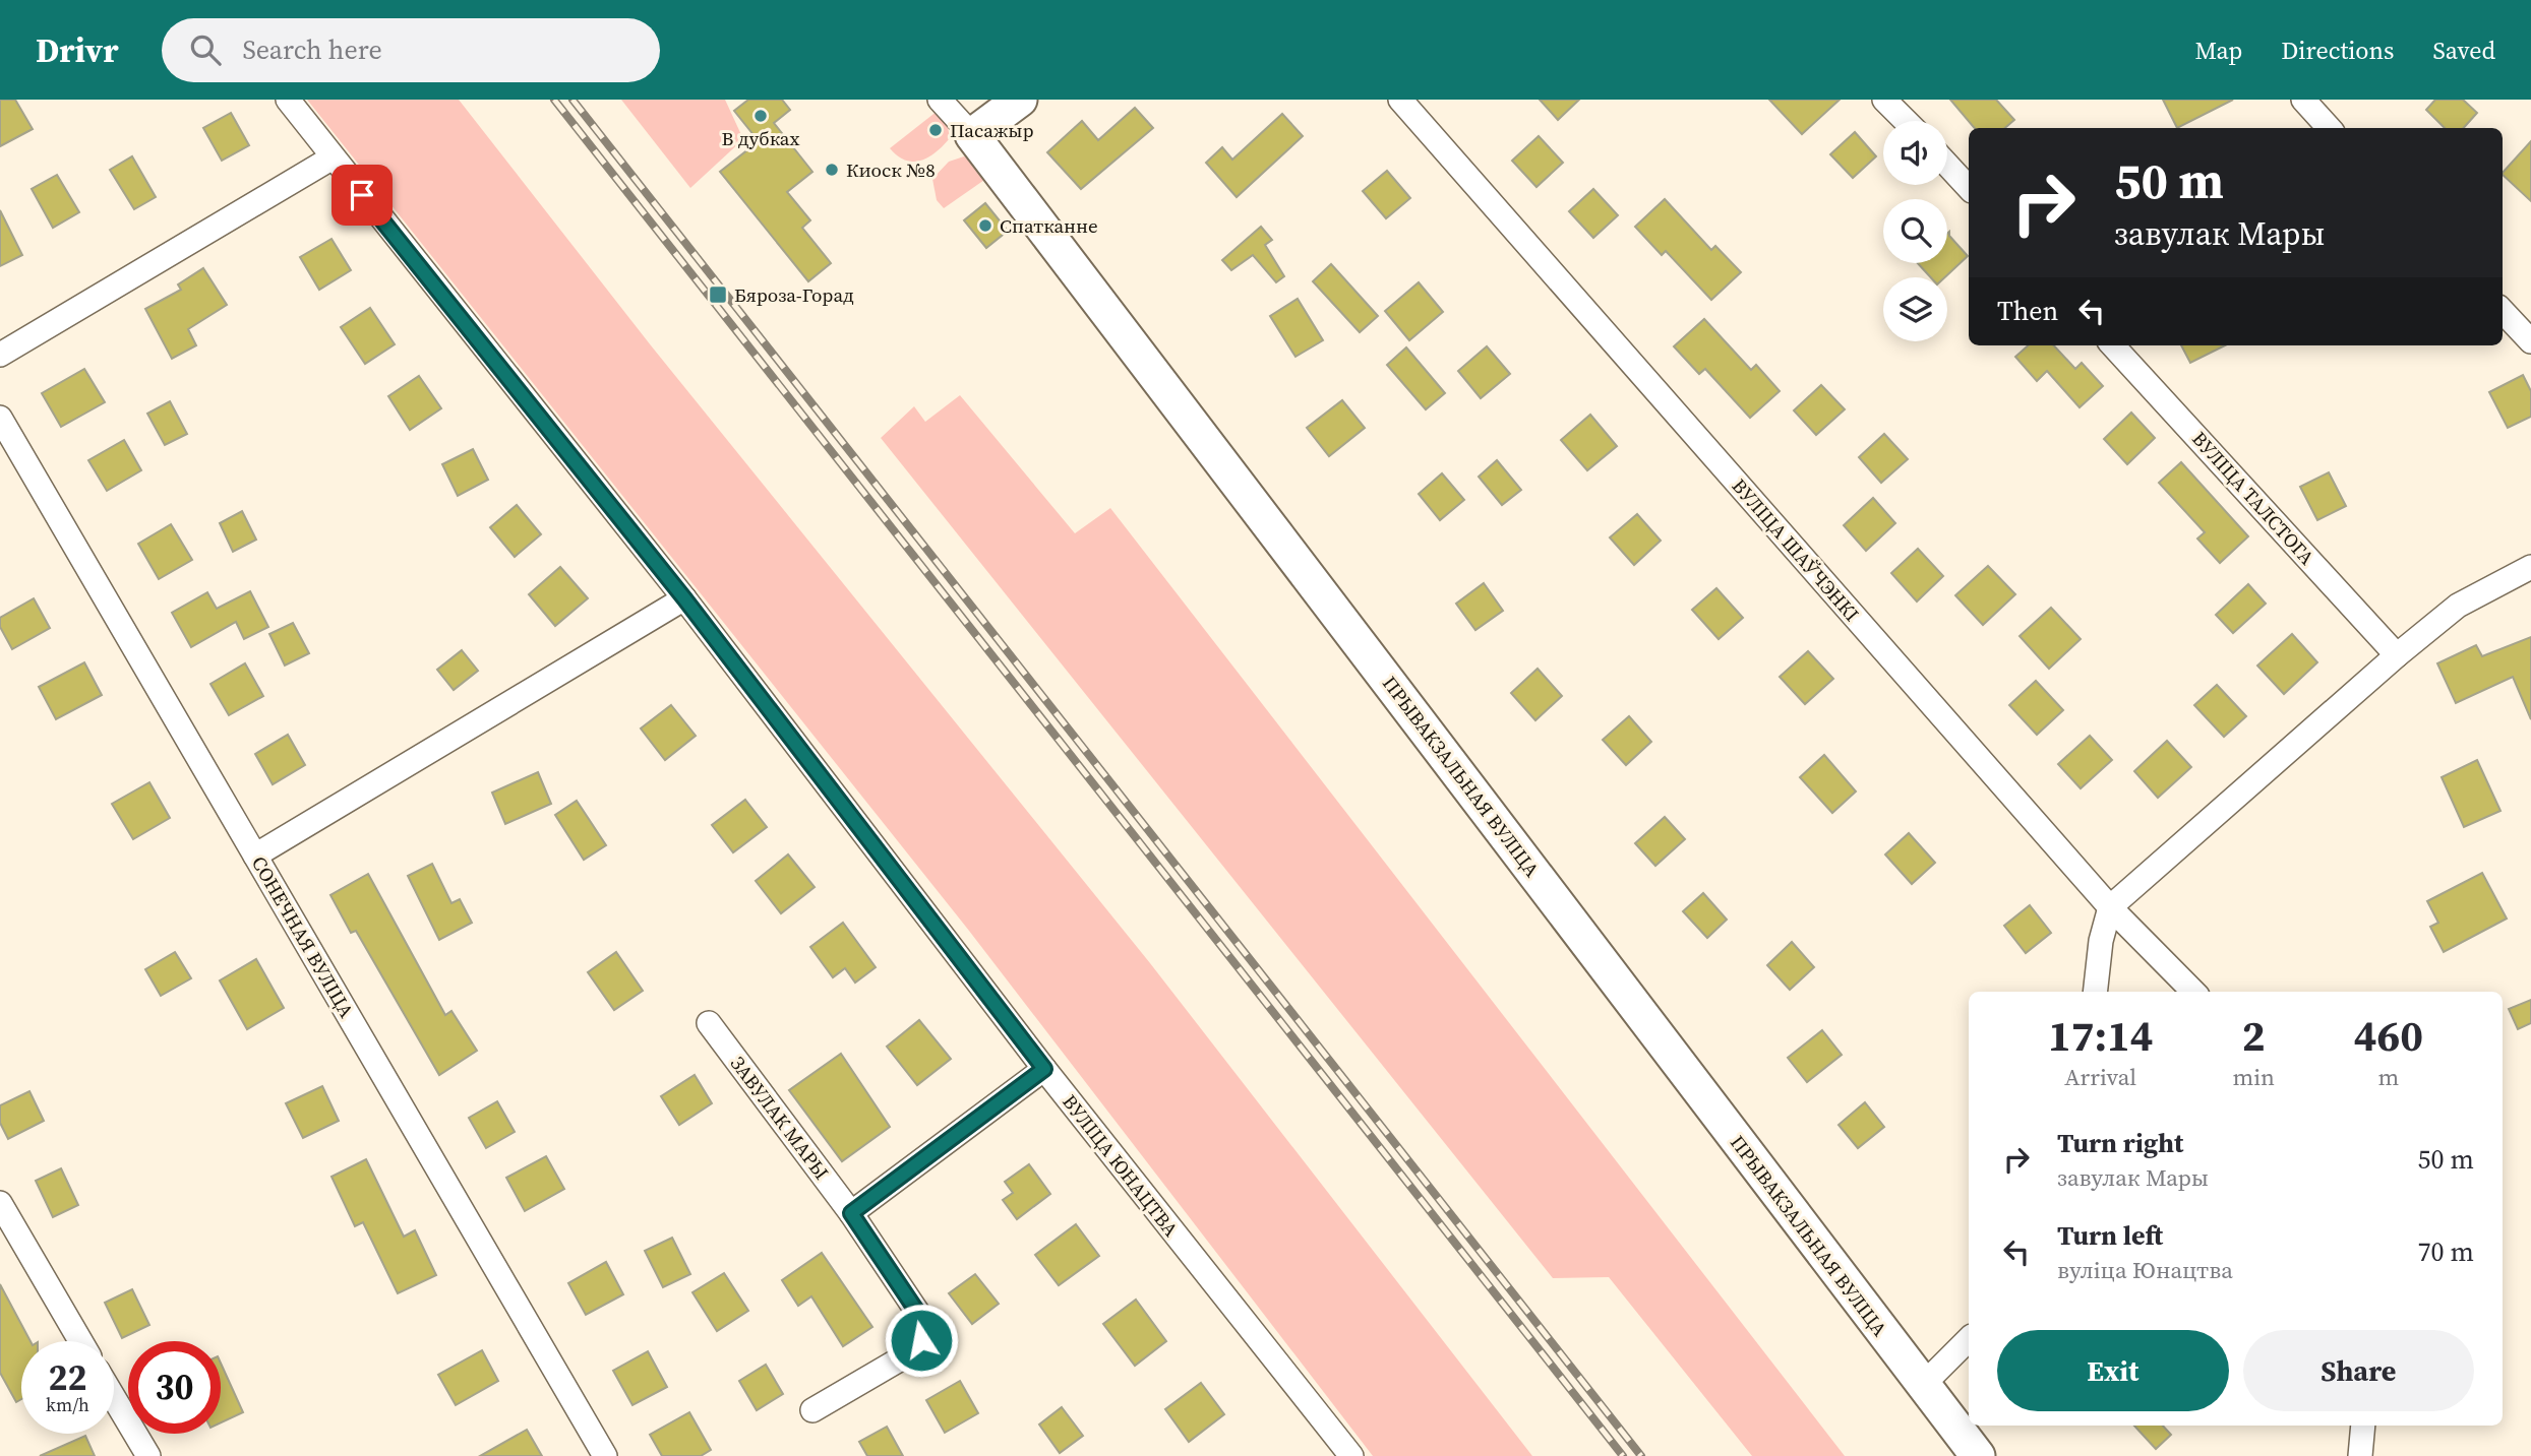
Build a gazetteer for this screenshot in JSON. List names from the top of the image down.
{
  "streets": {
    "street": [
      "ВУЛІЦА ТАЛСТОГА",
      "ВУЛІЦА ШАЎЧЭНКІ",
      "ПРЫВАКЗАЛЬНАЯ ВУЛІЦА",
      "СОНЕЧНАЯ ВУЛІЦА",
      "ЗАВУЛАК МАРЫ",
      "ВУЛІЦА ЮНАЦТВА"
    ]
  },
  "places": {
    "other": [
      "В дубках",
      "Пасажыр",
      "Киоск №8",
      "Спатканне"
    ],
    "transit": ["Бяроза-Горад"]
  },
  "page": {
    "header": "Drivr",
    "search": "Search here",
    "nav": ["Map", "Directions", "Saved"],
    "turn": ["50 m", "завулак Мары"],
    "then": "Then",
    "eta": [
      "17:14",
      "Arrival",
      "2",
      "min",
      "460",
      "m"
    ],
    "list": [
      {
        "name": "Turn right",
        "note": "завулак Мары",
        "value": "50 m"
      },
      {
        "name": "Turn left",
        "note": "вуліца Юнацтва",
        "value": "70 m"
      }
    ],
    "buttons": ["Exit", "Share"],
    "speed": "22 km/h",
    "limit": "30"
  }
}
